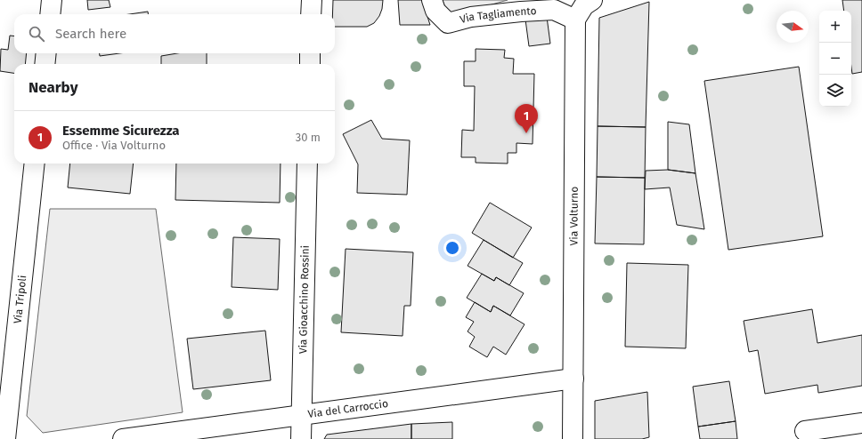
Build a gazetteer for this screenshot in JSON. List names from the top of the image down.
{
  "streets": {
    "street": [
      "Via Tagliamento",
      "Via Volturno",
      "Via Tripoli",
      "Via Gioacchino Rossini",
      "Via del Carroccio"
    ]
  },
  "crossings": [
    ["Via Tagliamento", "Via Volturno"],
    ["Via Volturno", "Via del Carroccio"],
    ["Via Gioacchino Rossini", "Via del Carroccio"]
  ],
  "north": "right",
  "page": {
    "map_buttons": ["+", "−"],
    "search": "Search here",
    "heading": "Nearby",
    "pins": "1",
    "list": [
      {
        "mark": "1",
        "name": "Essemme Sicurezza",
        "note": "Office · Via Volturno",
        "value": "30 m"
      }
    ]
  }
}
